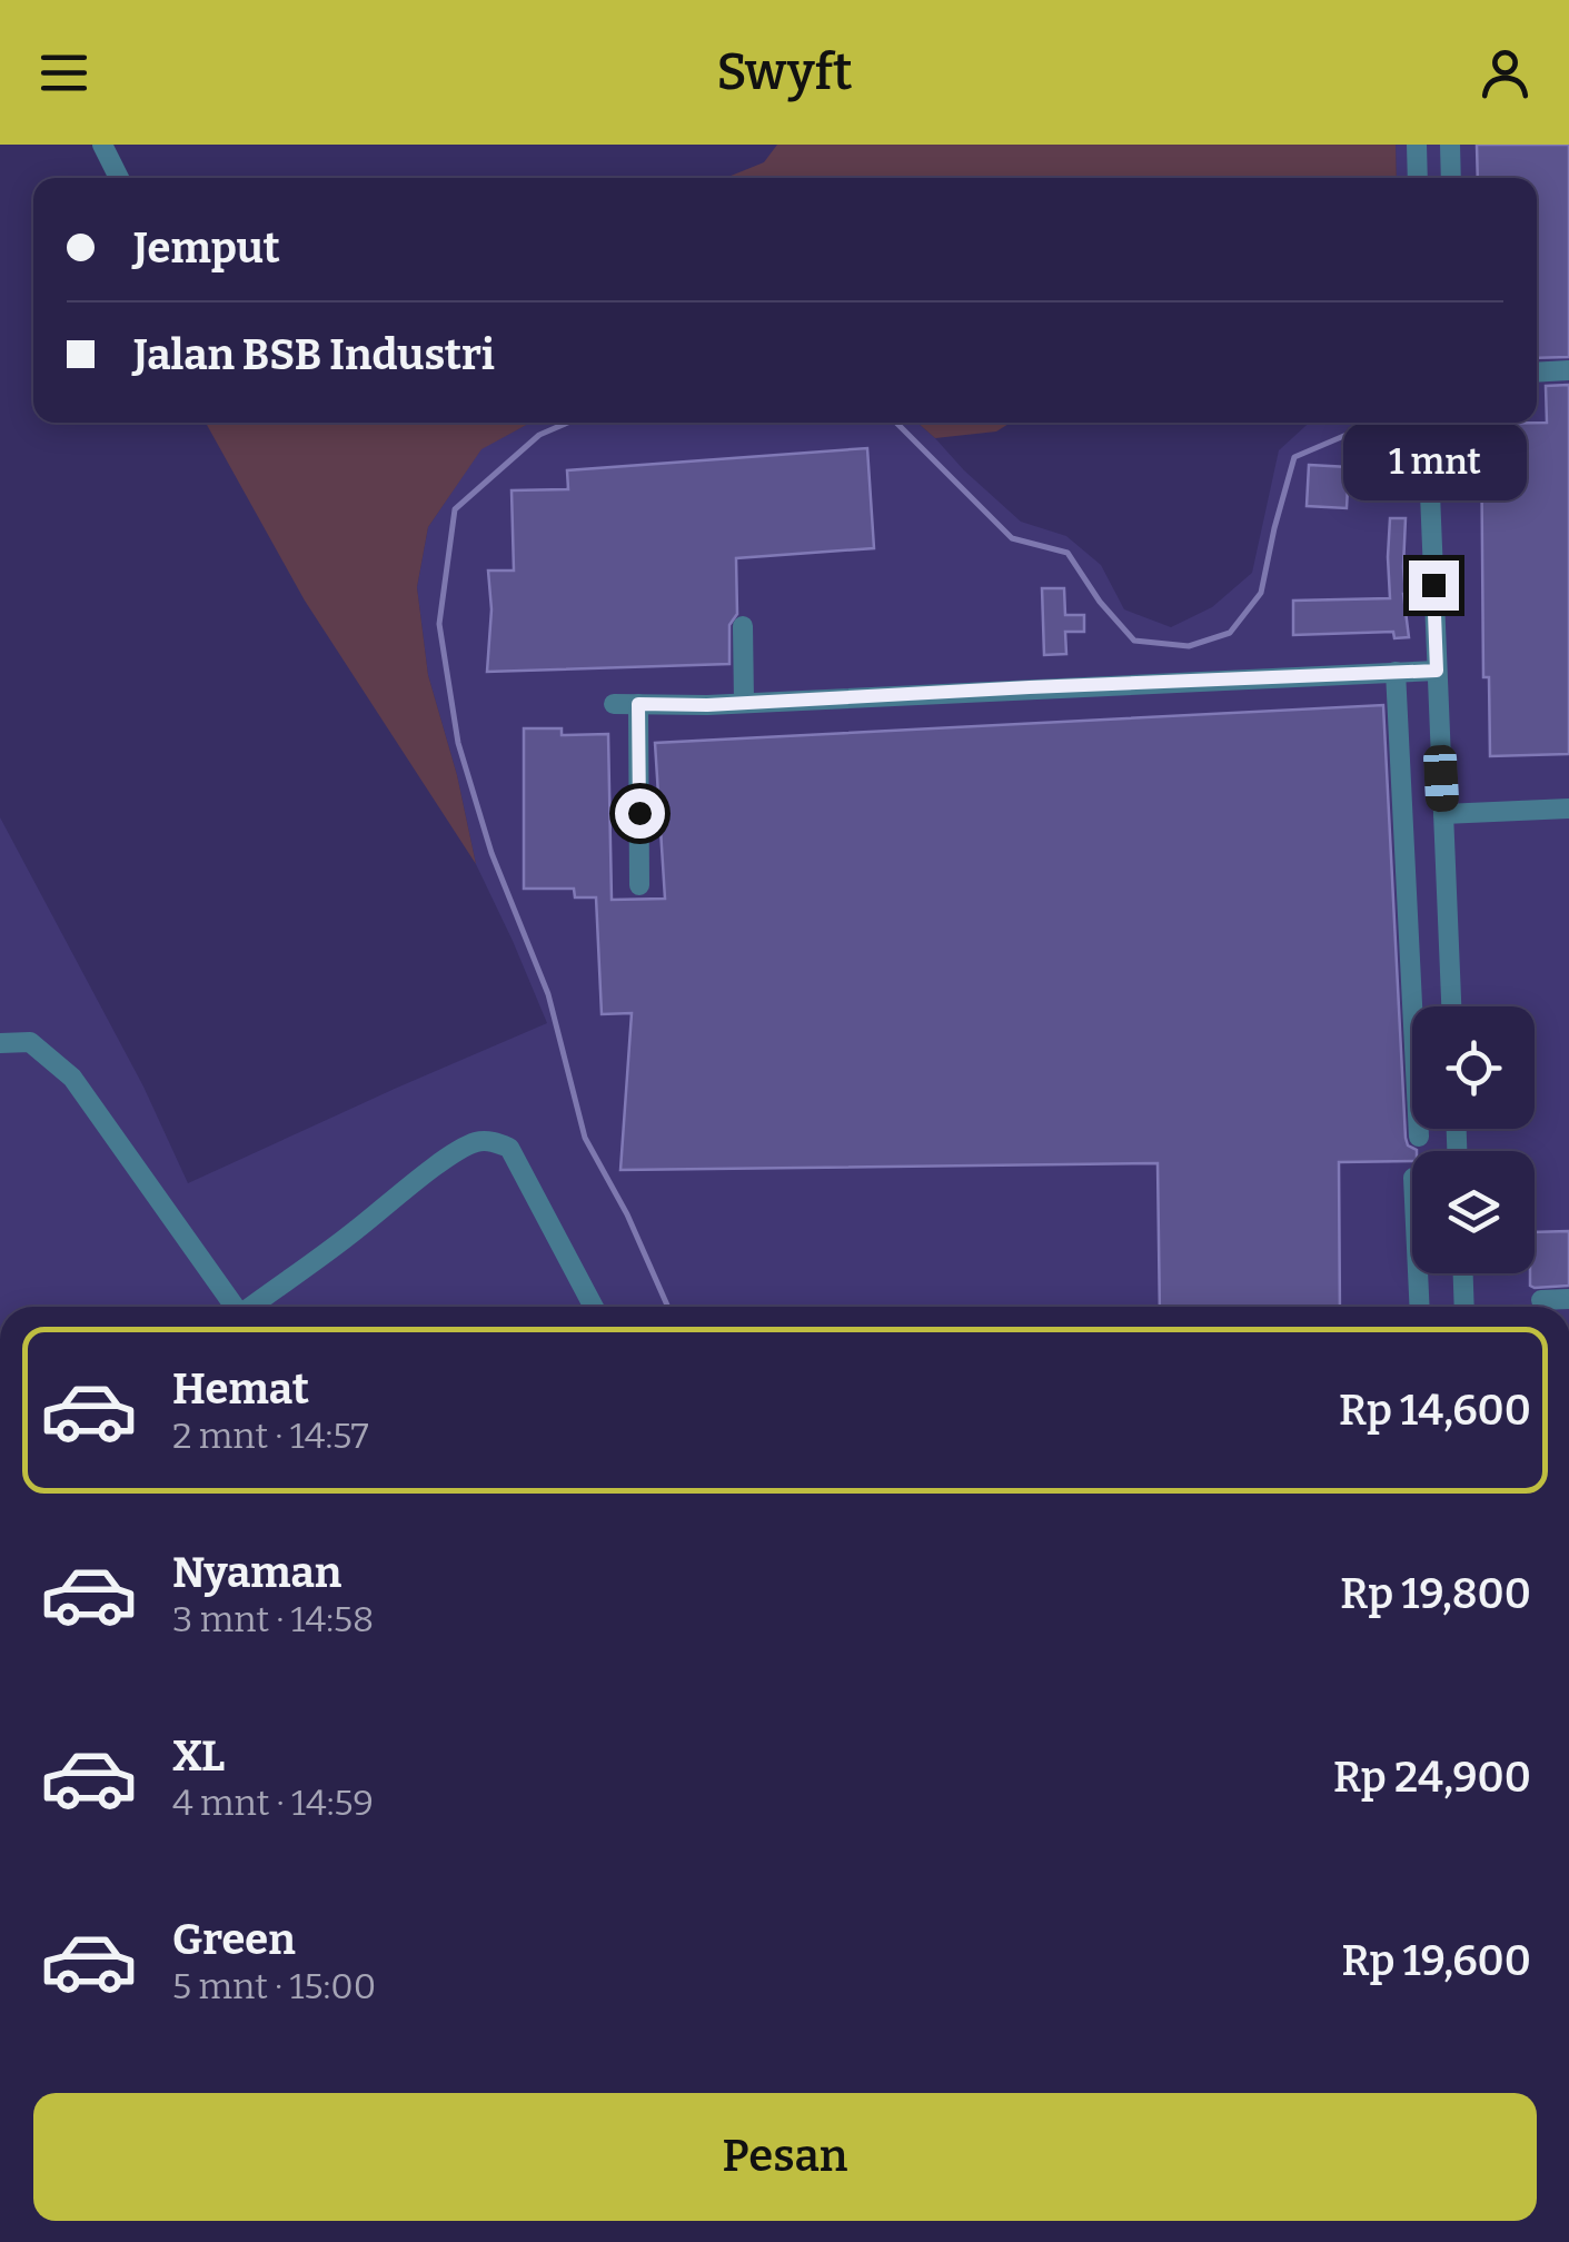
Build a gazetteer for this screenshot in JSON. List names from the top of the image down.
{
  "page": {
    "header": "Swyft",
    "banner": ["Jemput", "Jalan BSB Industri"],
    "bubble": "1 mnt",
    "list": [
      {
        "name": "Hemat",
        "note": "2 mnt · 14:57",
        "value": "Rp 14,600"
      },
      {
        "name": "Nyaman",
        "note": "3 mnt · 14:58",
        "value": "Rp 19,800"
      },
      {
        "name": "XL",
        "note": "4 mnt · 14:59",
        "value": "Rp 24,900"
      },
      {
        "name": "Green",
        "note": "5 mnt · 15:00",
        "value": "Rp 19,600"
      }
    ],
    "buttons": "Pesan"
  }
}
